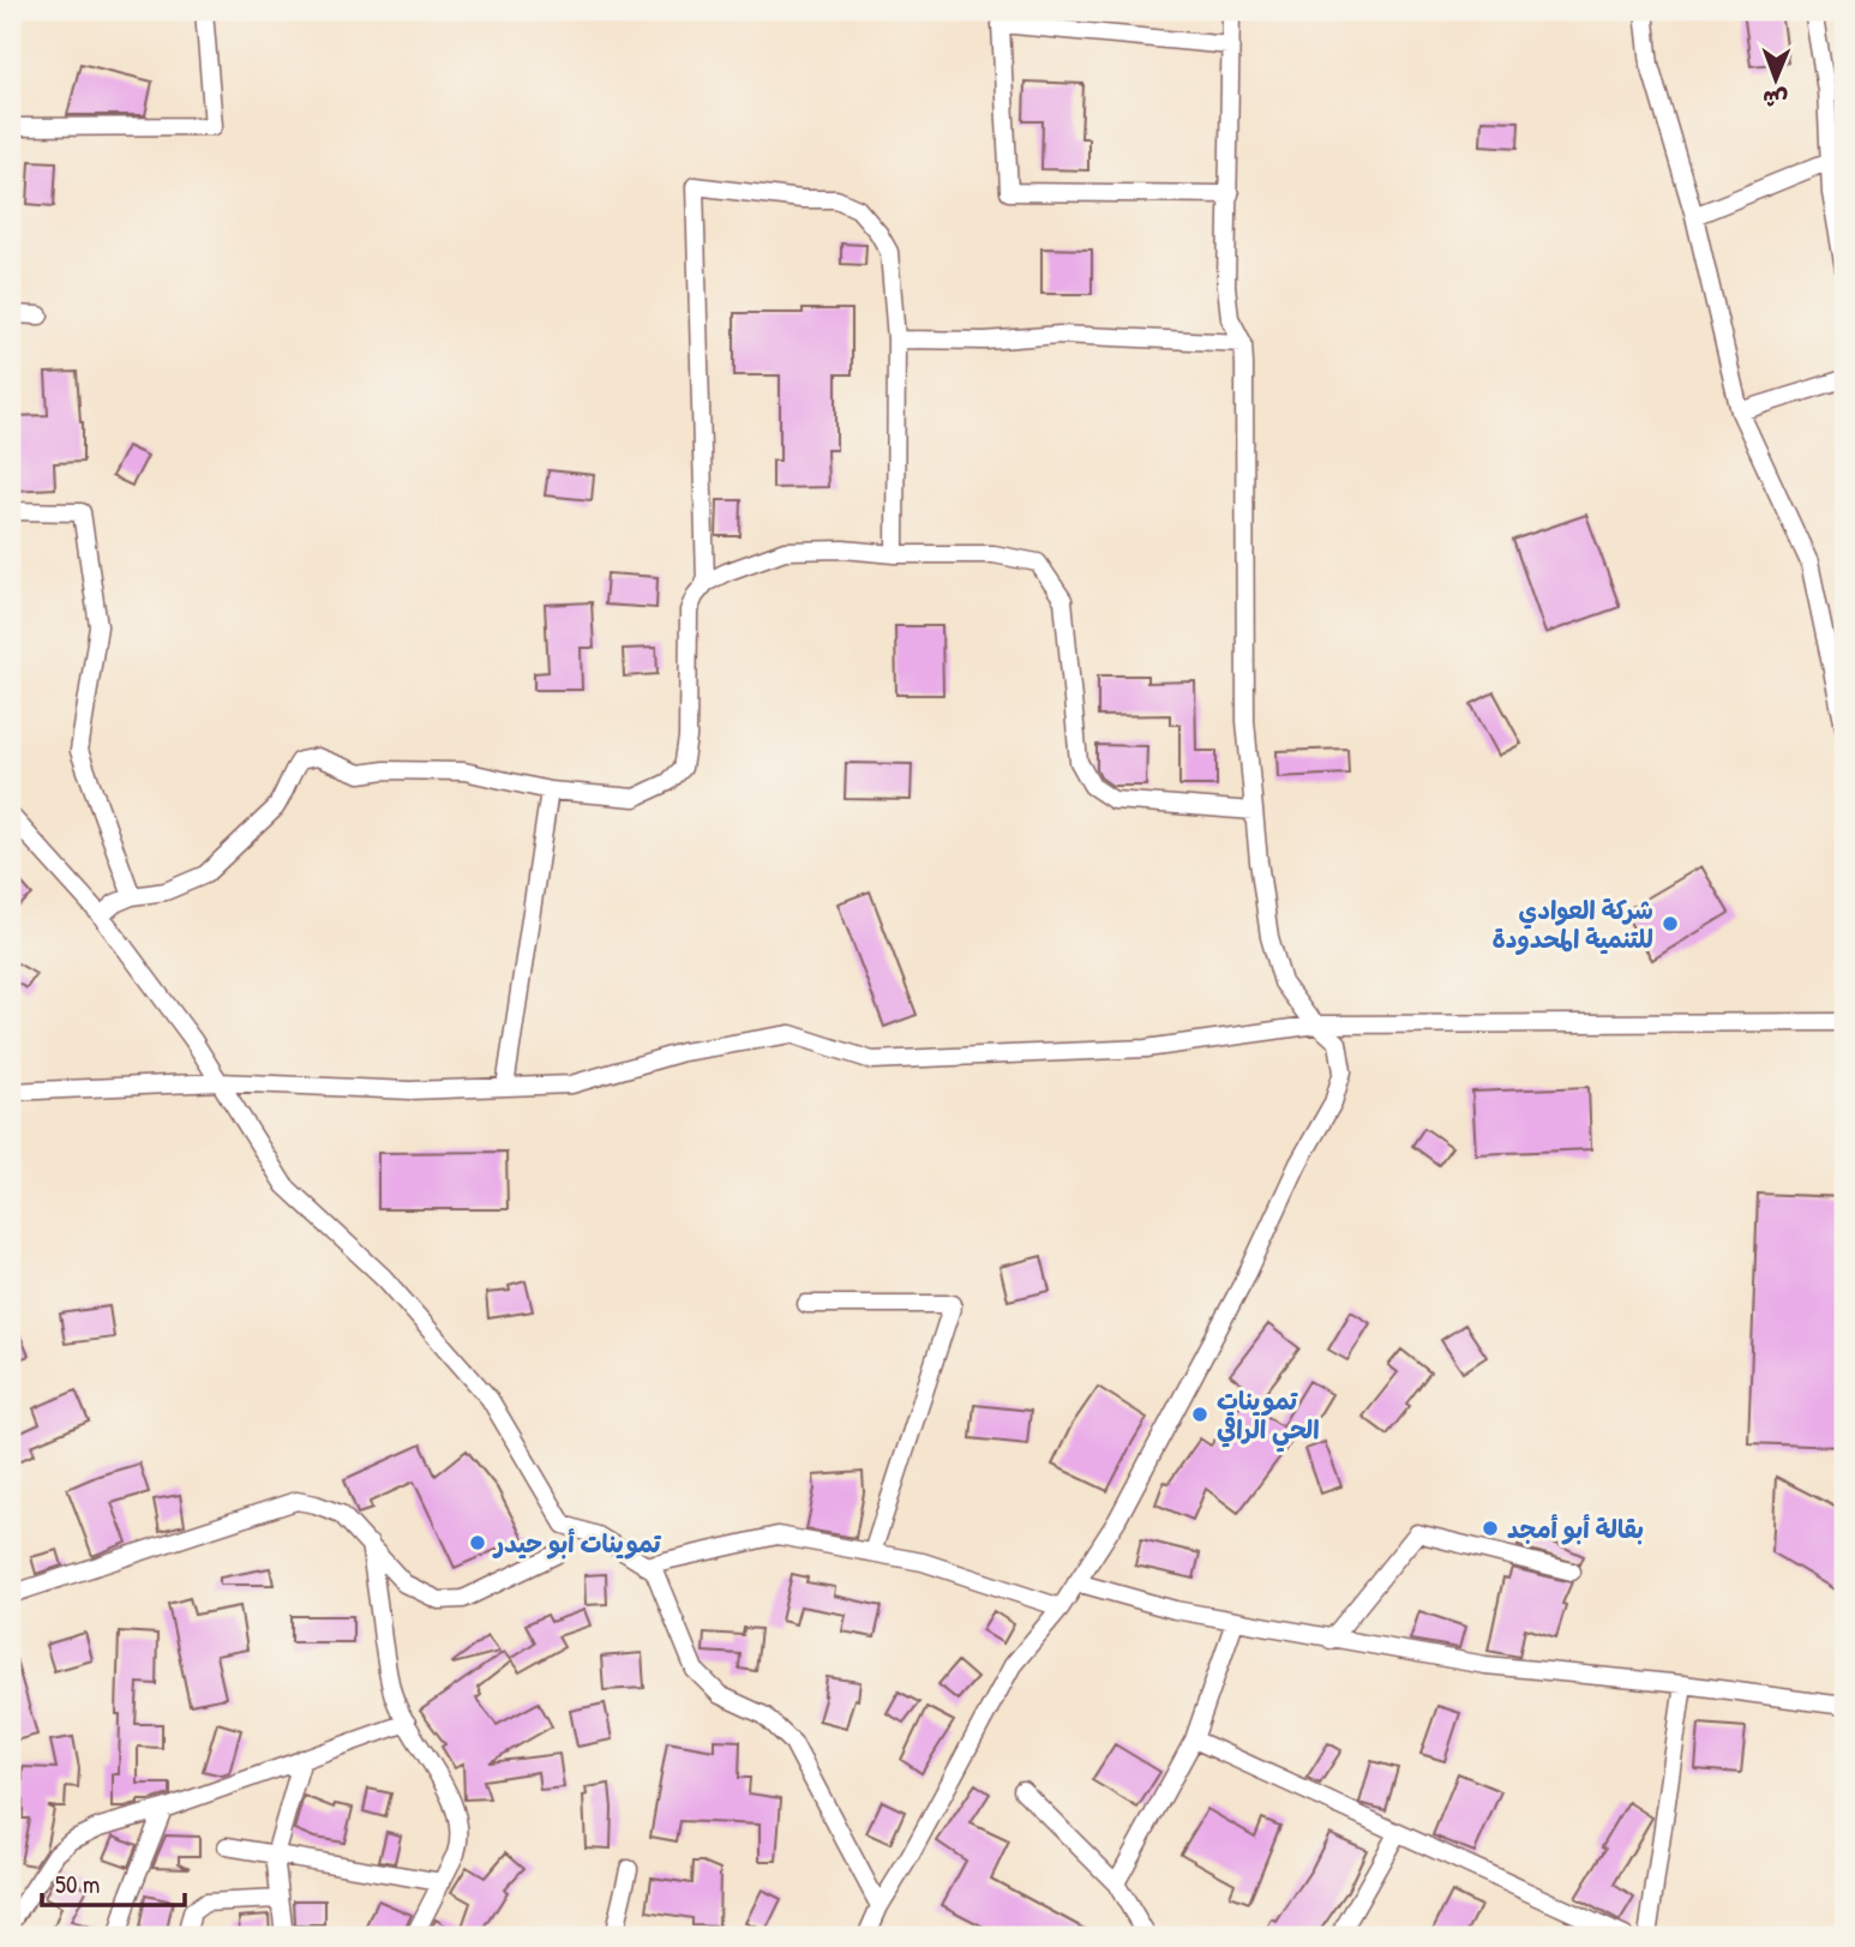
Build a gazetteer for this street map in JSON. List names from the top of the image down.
{
  "places": [
    "شركة العوادي للتنمية المحدودة",
    "تموينات الحي الراقي",
    "بقالة أبو أمجد",
    "تموينات أبو حيدر"
  ],
  "scale_bar": "50 m",
  "north": "bottom"
}
